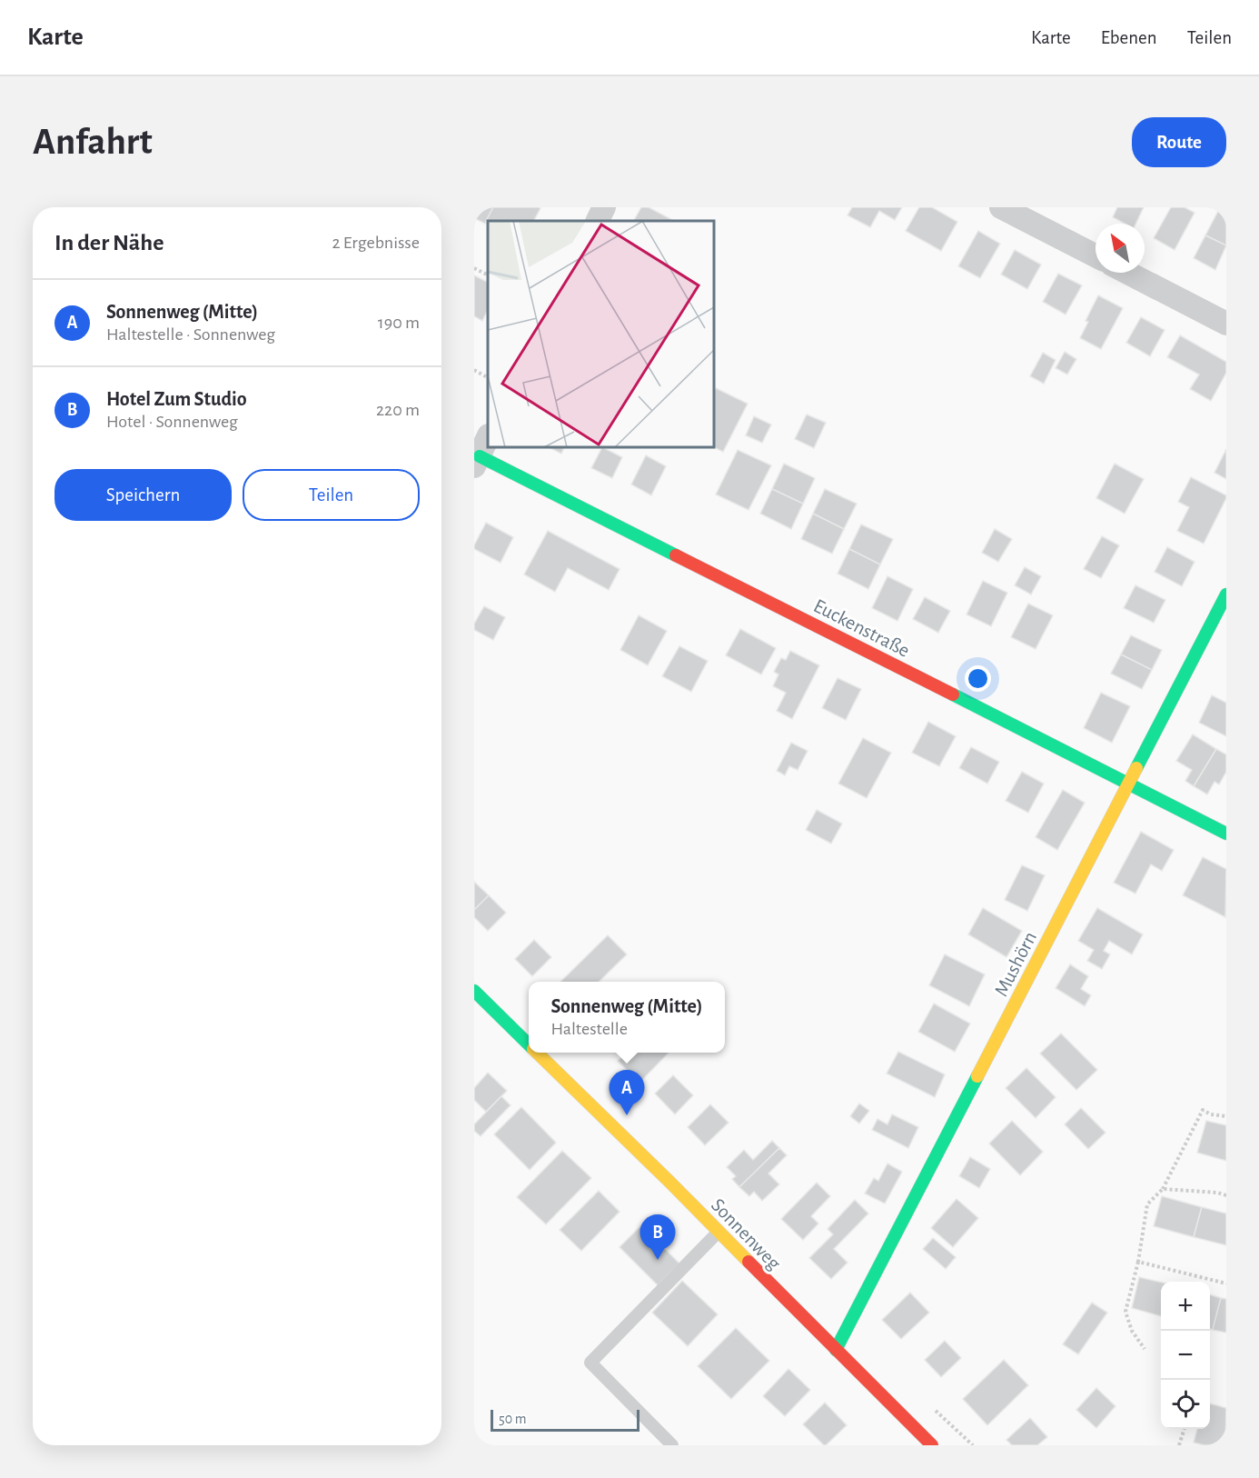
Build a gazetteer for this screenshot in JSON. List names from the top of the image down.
{
  "streets": {
    "street": ["Euckenstraße", "Mushörn", "Sonnenweg"]
  },
  "crossings": [
    ["Euckenstraße", "Mushörn"],
    ["Mushörn", "Sonnenweg"]
  ],
  "scale_bar": "50 m",
  "north": "top left",
  "page": {
    "header": "Karte",
    "nav": ["Karte", "Ebenen", "Teilen"],
    "buttons": [
      "Route",
      ["Speichern", "Teilen"]
    ],
    "title": "Anfahrt",
    "heading": ["In der Nähe", "2 Ergebnisse"],
    "list": [
      {
        "mark": "A",
        "name": "Sonnenweg (Mitte)",
        "note": "Haltestelle · Sonnenweg",
        "value": "190 m"
      },
      {
        "mark": "B",
        "name": "Hotel Zum Studio",
        "note": "Hotel · Sonnenweg",
        "value": "220 m"
      }
    ],
    "popup": ["Sonnenweg (Mitte)", "Haltestelle"],
    "pins": ["A", "B"],
    "map_buttons": ["+", "−"],
    "scale": "50 m"
  }
}
